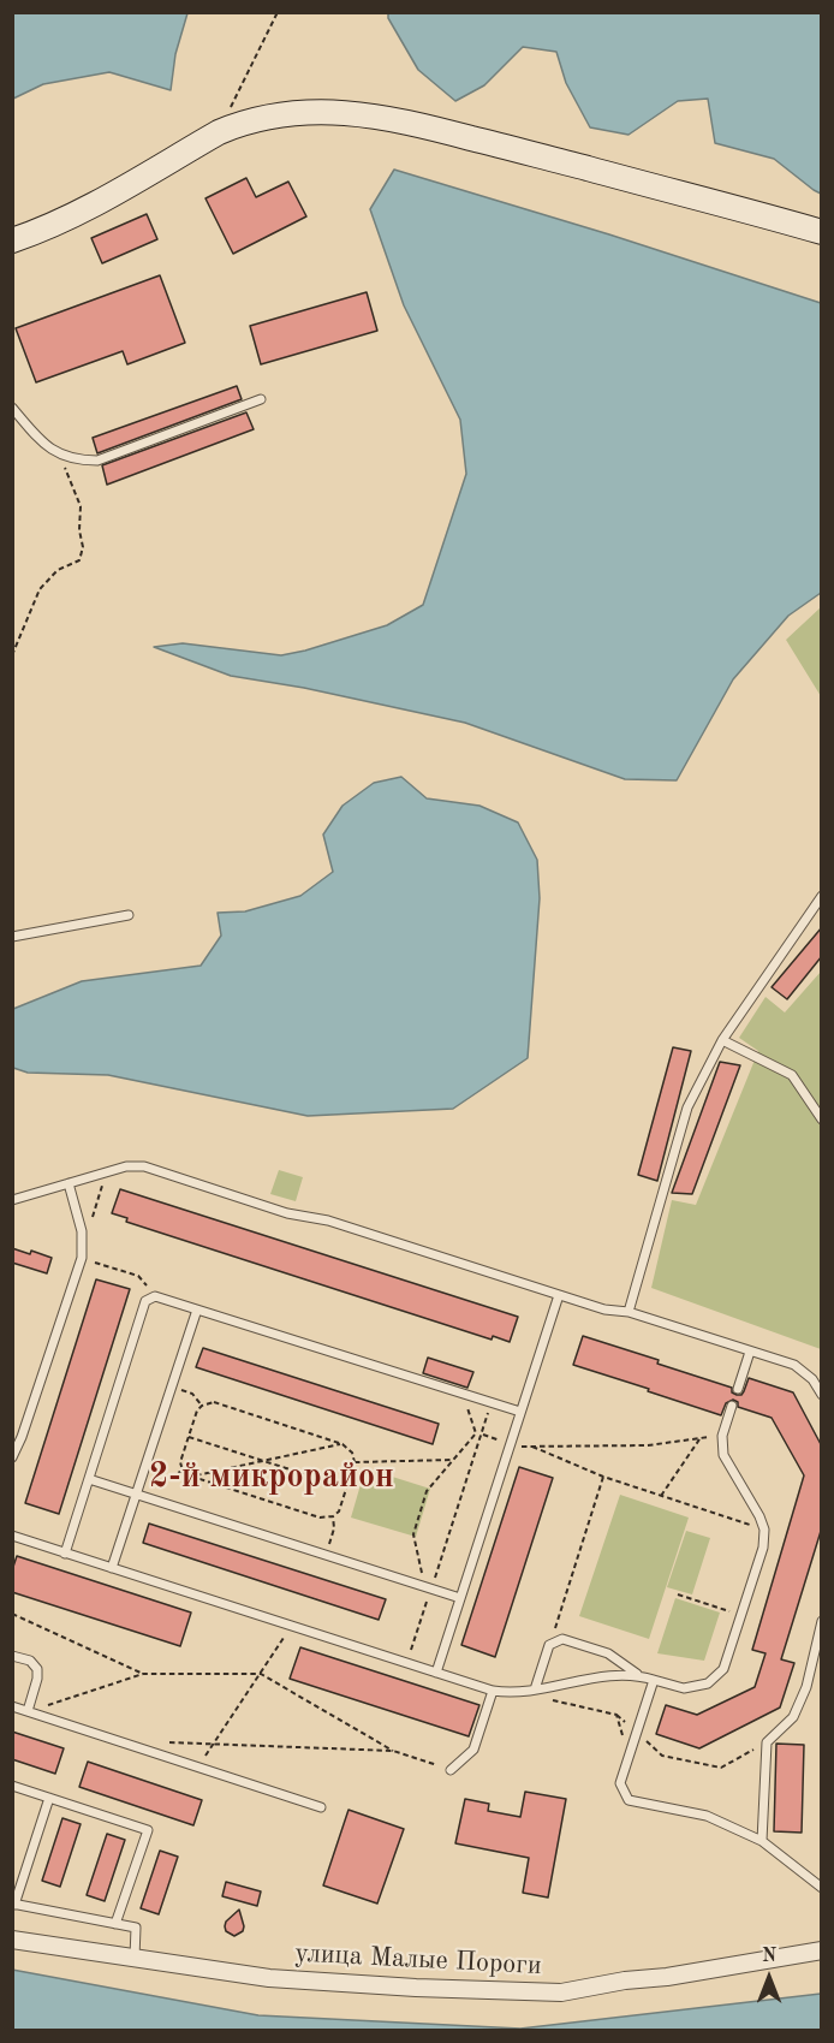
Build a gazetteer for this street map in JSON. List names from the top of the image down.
{
  "streets": {
    "street": ["улица Малые Пороги"]
  },
  "districts": ["2-й микрорайон"],
  "north": "top"
}
